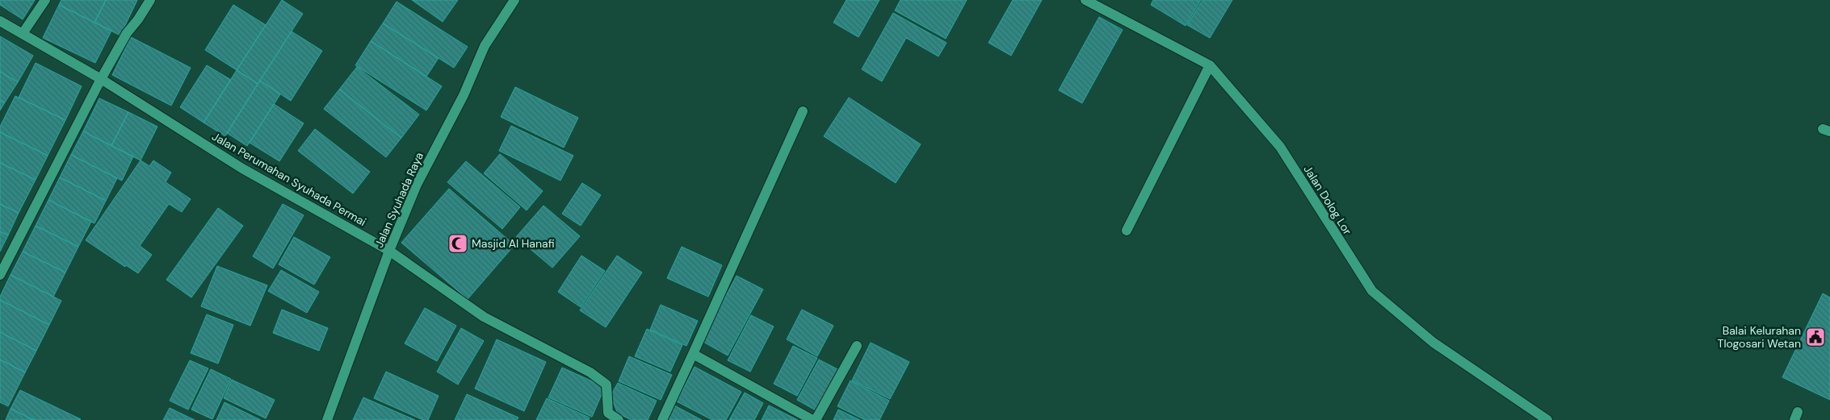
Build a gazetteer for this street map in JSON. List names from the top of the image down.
{
  "streets": {
    "street": ["Jalan Perumahan Syuhada Permai", "Jalan Syuhada Raya", "Jalan Dolog Lor"]
  },
  "crossings": [
    ["Jalan Perumahan Syuhada Permai", "Jalan Syuhada Raya"]
  ],
  "places": {
    "mosque": ["Masjid Al Hanafi"],
    "public building": ["Balai Kelurahan Tlogosari Wetan"]
  }
}
